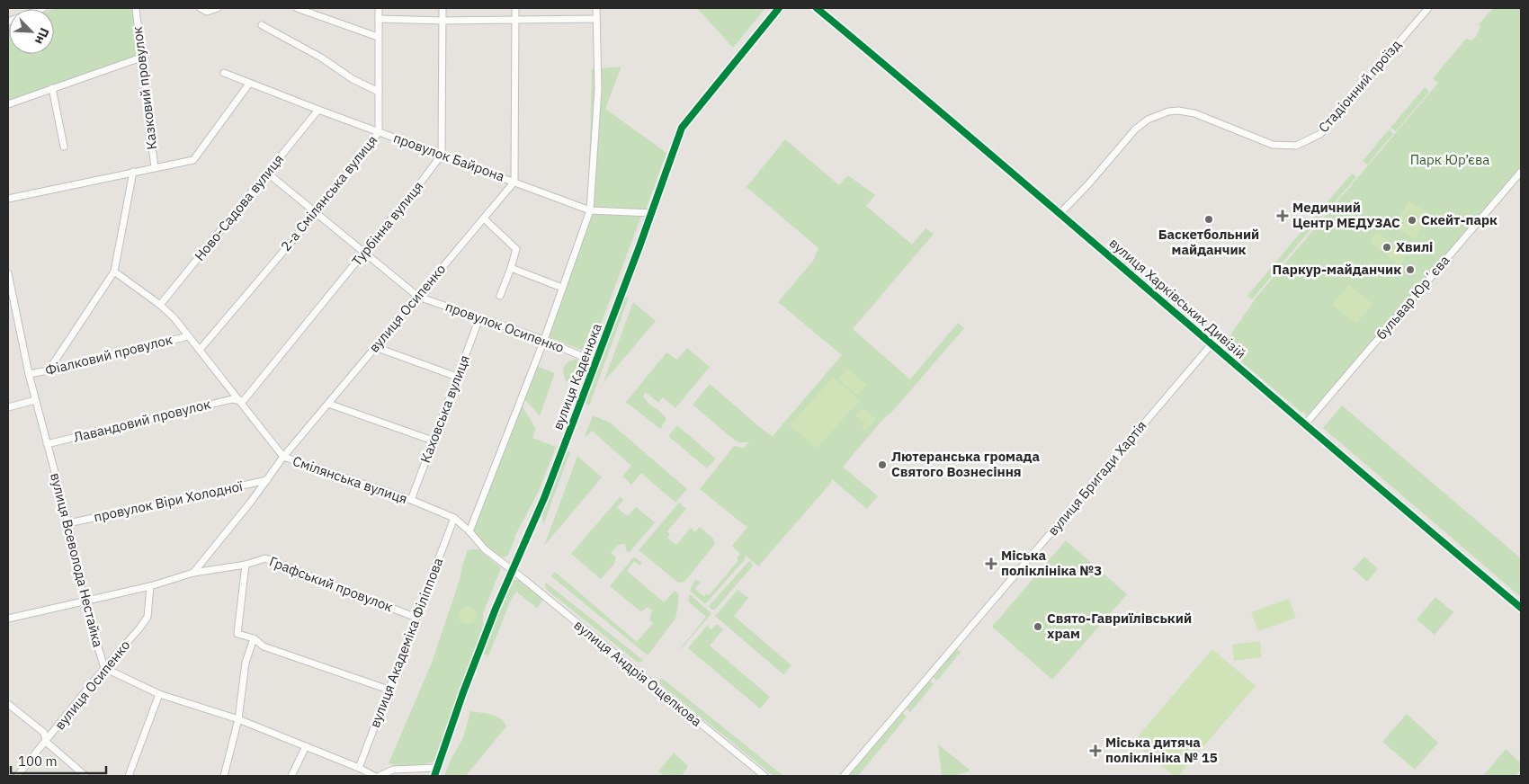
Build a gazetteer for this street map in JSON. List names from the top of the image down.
{
  "streets": {
    "street": [
      "Стадіонний проїзд",
      "Казковий провулок",
      "провулок Байрона",
      "2-а Смілянська вулиця",
      "Ново-Садова вулиця",
      "Турбінна вулиця",
      "бульвар Юрʼєва",
      "вулиця Харківських Дивізій",
      "вулиця Осипенко",
      "провулок Осипенко",
      "Фіалковий провулок",
      "вулиця Каденюка",
      "Каховська вулиця",
      "Лавандовий провулок",
      "вулиця Бригади Хартія",
      "Смілянська вулиця",
      "провулок Віри Холодної",
      "вулиця Всеволода Нестайка",
      "Графський провулок",
      "вулиця Академіка Філіппова",
      "вулиця Андрія Ощепкова"
    ]
  },
  "crossings": [
    ["Стадіонний проїзд", "вулиця Харківських Дивізій"],
    ["провулок Байрона", "2-а Смілянська вулиця"],
    ["провулок Байрона", "Ново-Садова вулиця"],
    ["провулок Байрона", "Турбінна вулиця"],
    ["провулок Байрона", "вулиця Осипенко"],
    ["провулок Байрона", "вулиця Каденюка"],
    ["2-а Смілянська вулиця", "провулок Осипенко"],
    ["2-а Смілянська вулиця", "Смілянська вулиця"],
    ["Ново-Садова вулиця", "провулок Осипенко"],
    ["Ново-Садова вулиця", "Смілянська вулиця"],
    ["Турбінна вулиця", "провулок Осипенко"],
    ["Турбінна вулиця", "Лавандовий провулок"],
    ["Турбінна вулиця", "Смілянська вулиця"],
    ["бульвар Юрʼєва", "вулиця Харківських Дивізій"],
    ["вулиця Харківських Дивізій", "вулиця Бригади Хартія"],
    ["вулиця Осипенко", "провулок Осипенко"],
    ["вулиця Осипенко", "Смілянська вулиця"],
    ["вулиця Осипенко", "провулок Віри Холодної"],
    ["вулиця Осипенко", "вулиця Всеволода Нестайка"],
    ["вулиця Осипенко", "Графський провулок"],
    ["провулок Осипенко", "вулиця Каденюка"],
    ["провулок Осипенко", "Каховська вулиця"],
    ["Фіалковий провулок", "Смілянська вулиця"],
    ["Фіалковий провулок", "вулиця Всеволода Нестайка"],
    ["вулиця Каденюка", "Смілянська вулиця"],
    ["вулиця Каденюка", "вулиця Андрія Ощепкова"],
    ["Каховська вулиця", "Смілянська вулиця"],
    ["Лавандовий провулок", "Смілянська вулиця"],
    ["Лавандовий провулок", "вулиця Всеволода Нестайка"],
    ["Смілянська вулиця", "вулиця Академіка Філіппова"],
    ["Смілянська вулиця", "вулиця Андрія Ощепкова"],
    ["провулок Віри Холодної", "вулиця Всеволода Нестайка"],
    ["вулиця Всеволода Нестайка", "Графський провулок"],
    ["Графський провулок", "вулиця Академіка Філіппова"]
  ],
  "parks": ["Парк Юр’єва"],
  "places": {
    "health": ["Медичний Центр МЕДУЗАС", "Міська поліклініка №3", "Міська дитяча поліклініка № 15"],
    "other": [
      "Баскетбольний майданчик",
      "Скейт-парк",
      "Хвилі",
      "Паркур-майданчик",
      "Лютеранська громада Святого Вознесіння",
      "Свято-Гавриїлівський храм"
    ]
  },
  "scale_bar": "100 m",
  "north": "bottom right"
}
